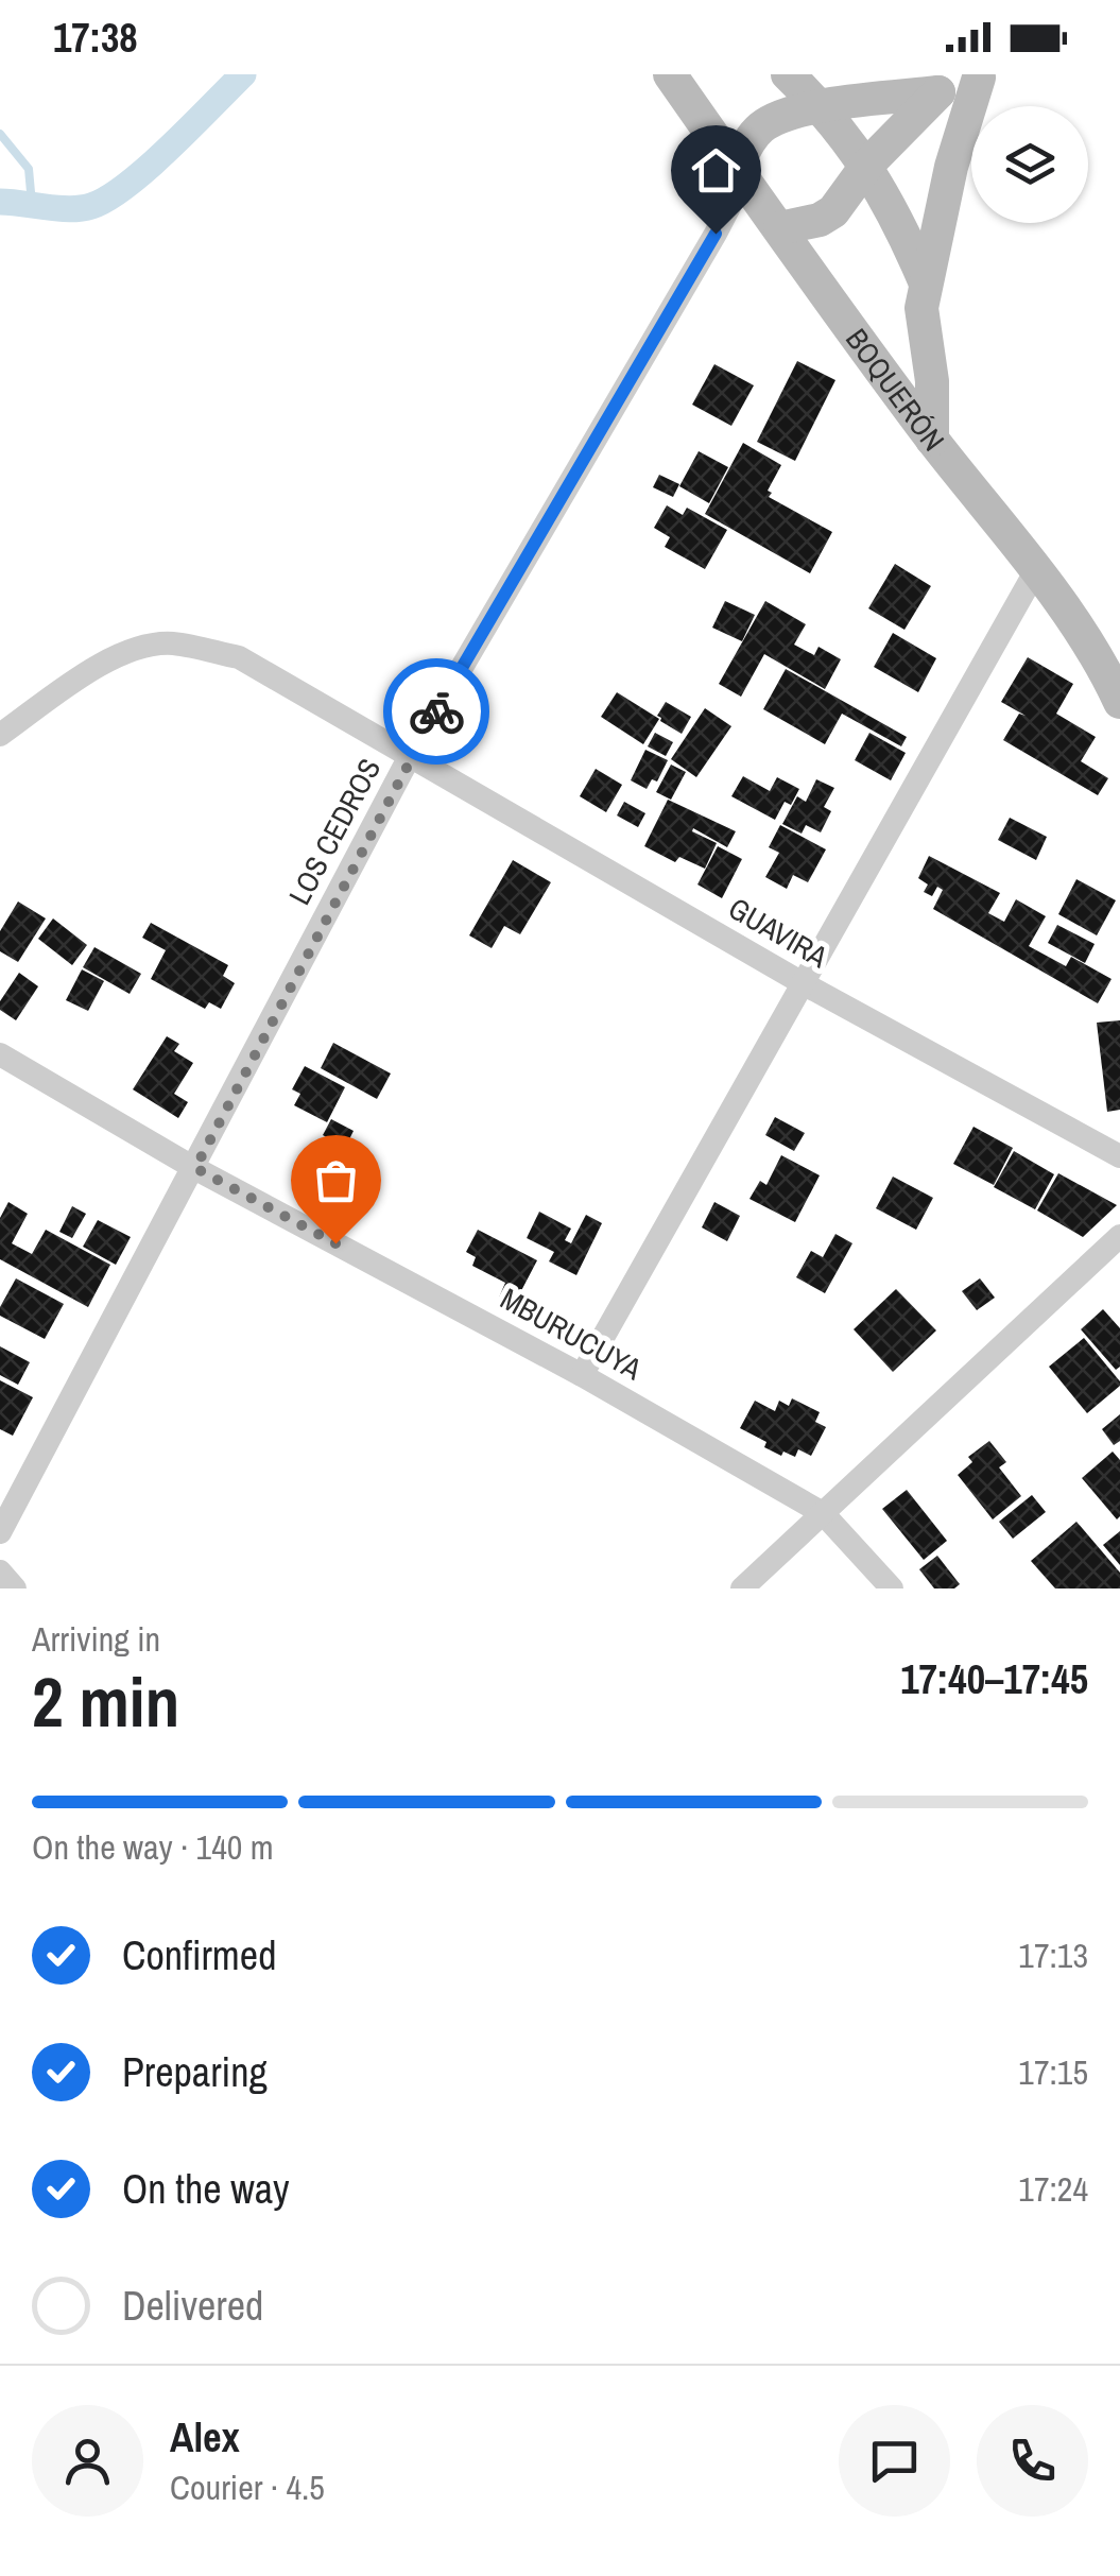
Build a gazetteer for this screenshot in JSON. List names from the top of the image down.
{
  "streets": {
    "street": [
      "BOQUERÓN",
      "LOS CEDROS",
      "GUAVIRA",
      "MBURUCUYA"
    ]
  },
  "crossings": [
    ["BOQUERÓN", "LOS CEDROS"],
    ["LOS CEDROS", "GUAVIRA"],
    ["LOS CEDROS", "MBURUCUYA"]
  ],
  "page": {
    "status": "17:38",
    "heading": ["2 min", "Arriving in", "17:40–17:45"],
    "panel": ["Alex", "Courier · 4.5"],
    "bar": "On the way · 140 m",
    "list": [
      ["Confirmed", "17:13"],
      ["Preparing", "17:15"],
      ["On the way", "17:24"],
      "Delivered"
    ]
  }
}
